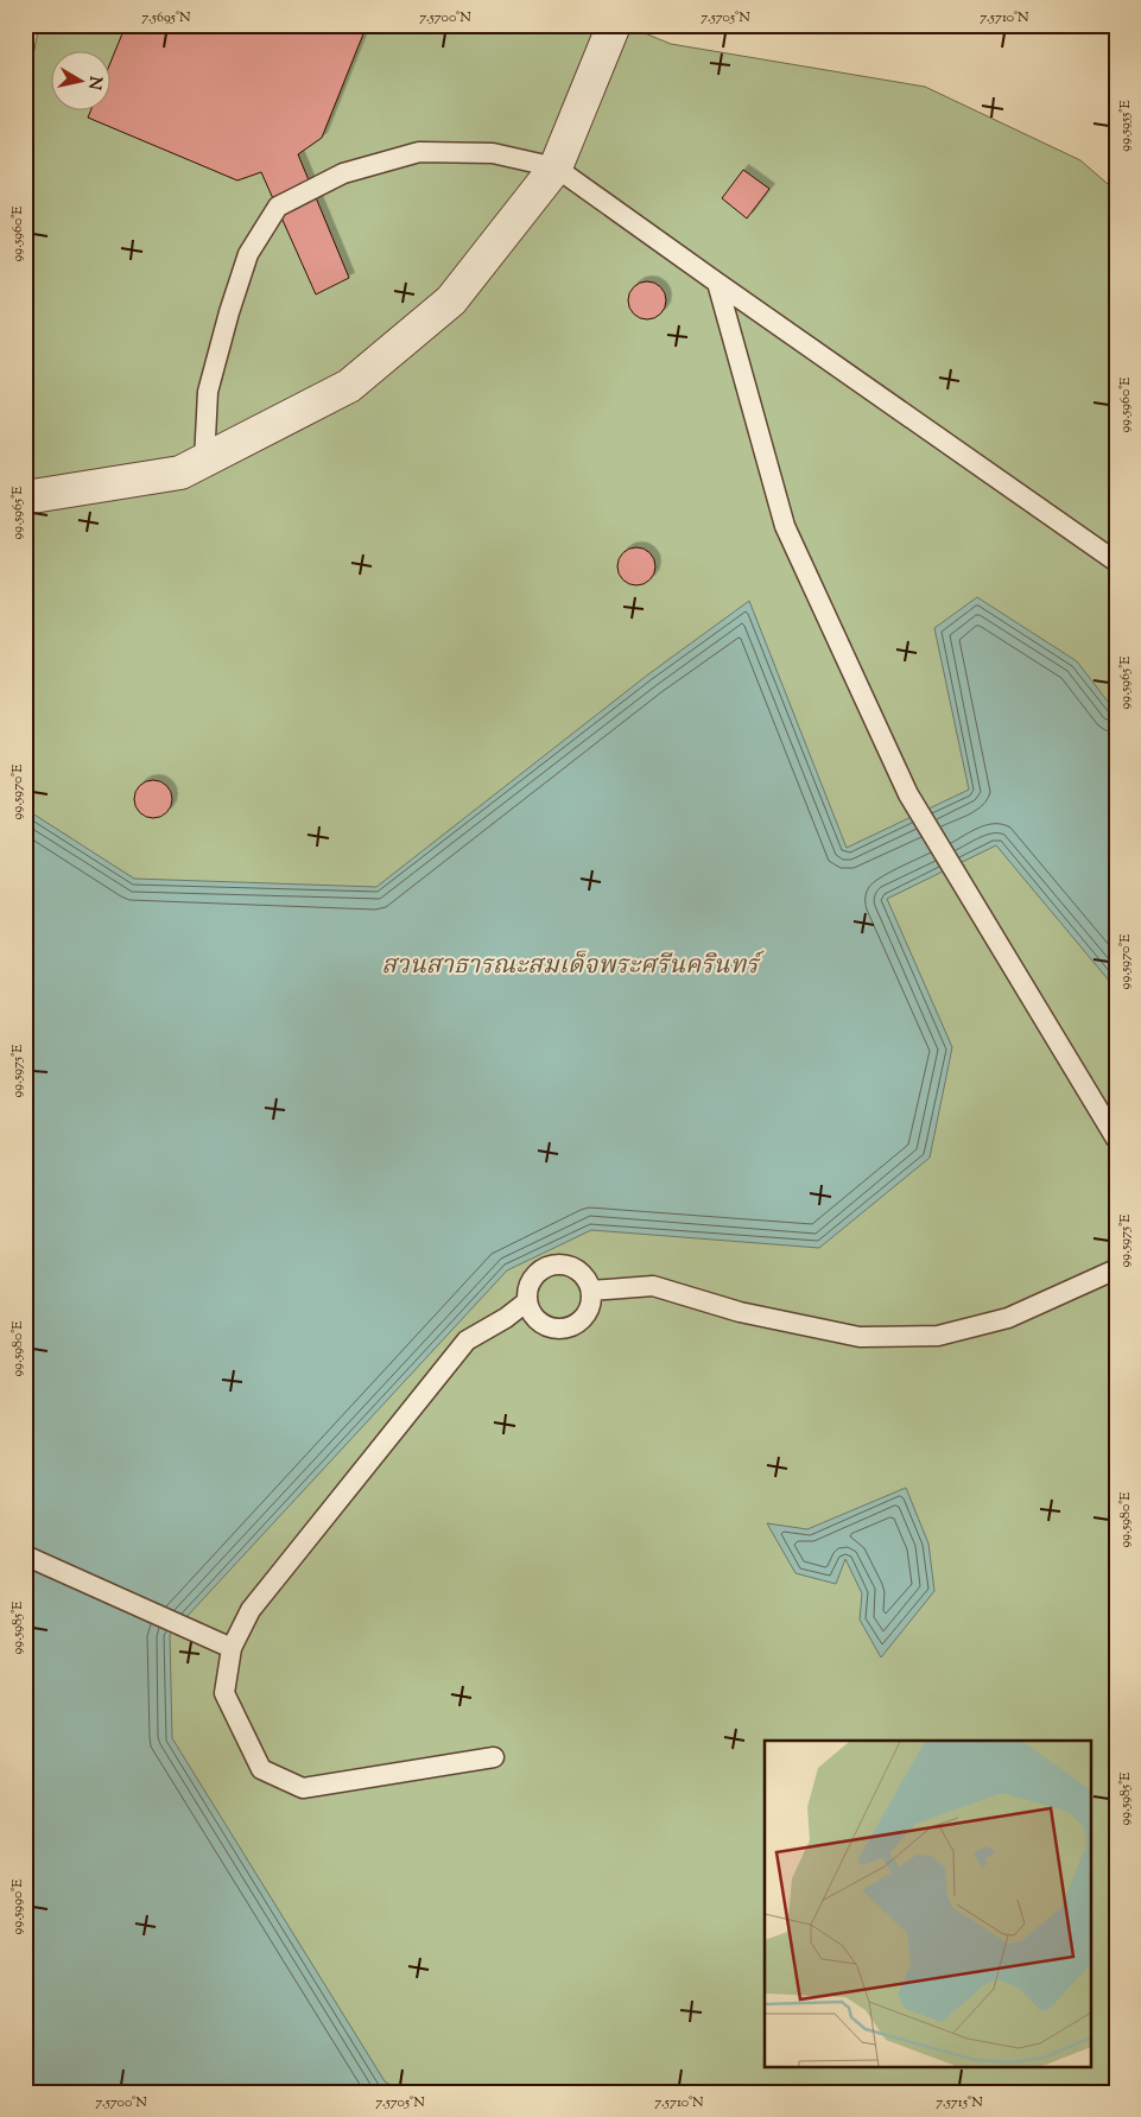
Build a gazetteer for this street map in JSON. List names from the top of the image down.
{
  "parks": ["สวนสาธารณะสมเด็จพระศรีนครินทร์"],
  "north": "right",
  "coordinates": [
    "7.5695°N",
    "7.5700°N",
    "7.5705°N",
    "7.5710°N",
    "99.5955°E",
    "99.5960°E",
    "99.5965°E",
    "99.5970°E",
    "99.5975°E",
    "99.5980°E",
    "99.5985°E",
    "99.5990°E",
    "7.5715°N"
  ]
}
